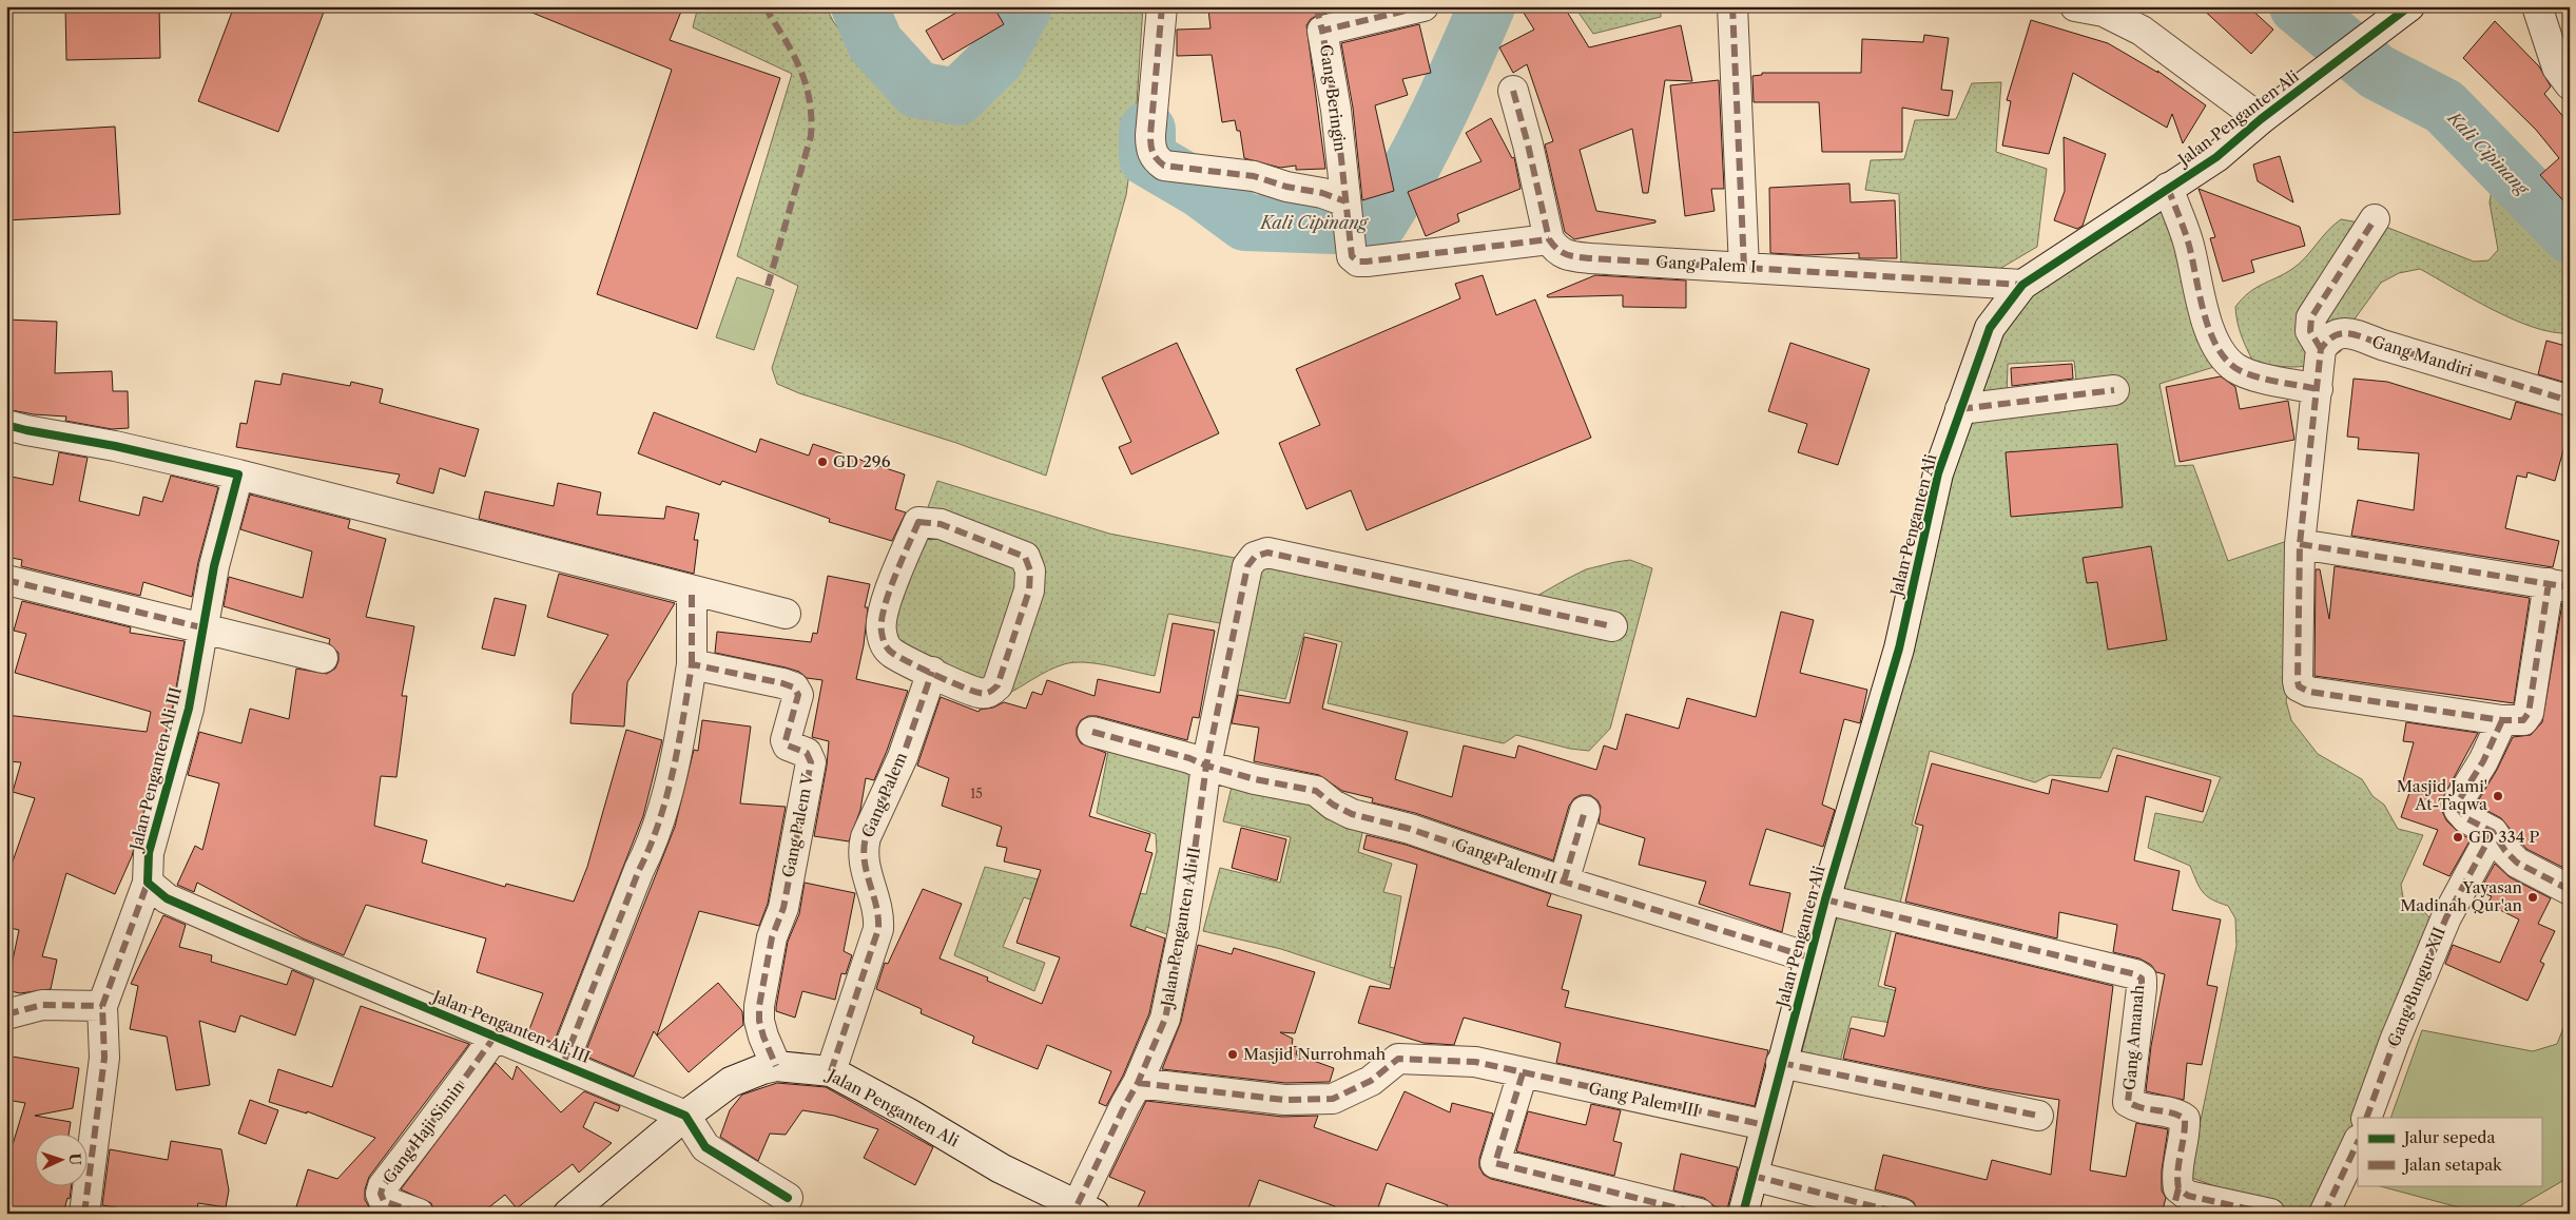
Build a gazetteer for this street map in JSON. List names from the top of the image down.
{
  "streets": {
    "street": [
      "Gang Beringin",
      "Jalan Penganten Ali",
      "Gang Palem I",
      "Gang Mandiri",
      "Jalan Penganten Ali III",
      "Gang Palem",
      "Gang Palem V",
      "Gang Palem II",
      "Jalan Penganten Ali II",
      "Gang Bungur XII",
      "Gang Amanah",
      "Gang Palem III",
      "Gang Haji Simin"
    ]
  },
  "crossings": [
    ["Gang Beringin", "Gang Palem I"],
    ["Jalan Penganten Ali", "Gang Palem I"],
    ["Jalan Penganten Ali", "Jalan Penganten Ali III"],
    ["Jalan Penganten Ali", "Gang Palem"],
    ["Jalan Penganten Ali", "Gang Palem V"],
    ["Jalan Penganten Ali", "Gang Palem II"],
    ["Jalan Penganten Ali", "Jalan Penganten Ali II"],
    ["Jalan Penganten Ali", "Gang Amanah"],
    ["Jalan Penganten Ali", "Gang Palem III"],
    ["Jalan Penganten Ali III", "Gang Haji Simin"],
    ["Gang Palem II", "Jalan Penganten Ali II"]
  ],
  "water": ["Kali Cipinang"],
  "places": [
    "GD 296",
    "Masjid Jami' At-Taqwa",
    "GD 334 P",
    "Yayasan Madinah Qur'an",
    "Masjid Nurrohmah"
  ],
  "house_numbers": ["15"],
  "legend": ["Jalur sepeda", "Jalan setapak"],
  "north": "right"
}
